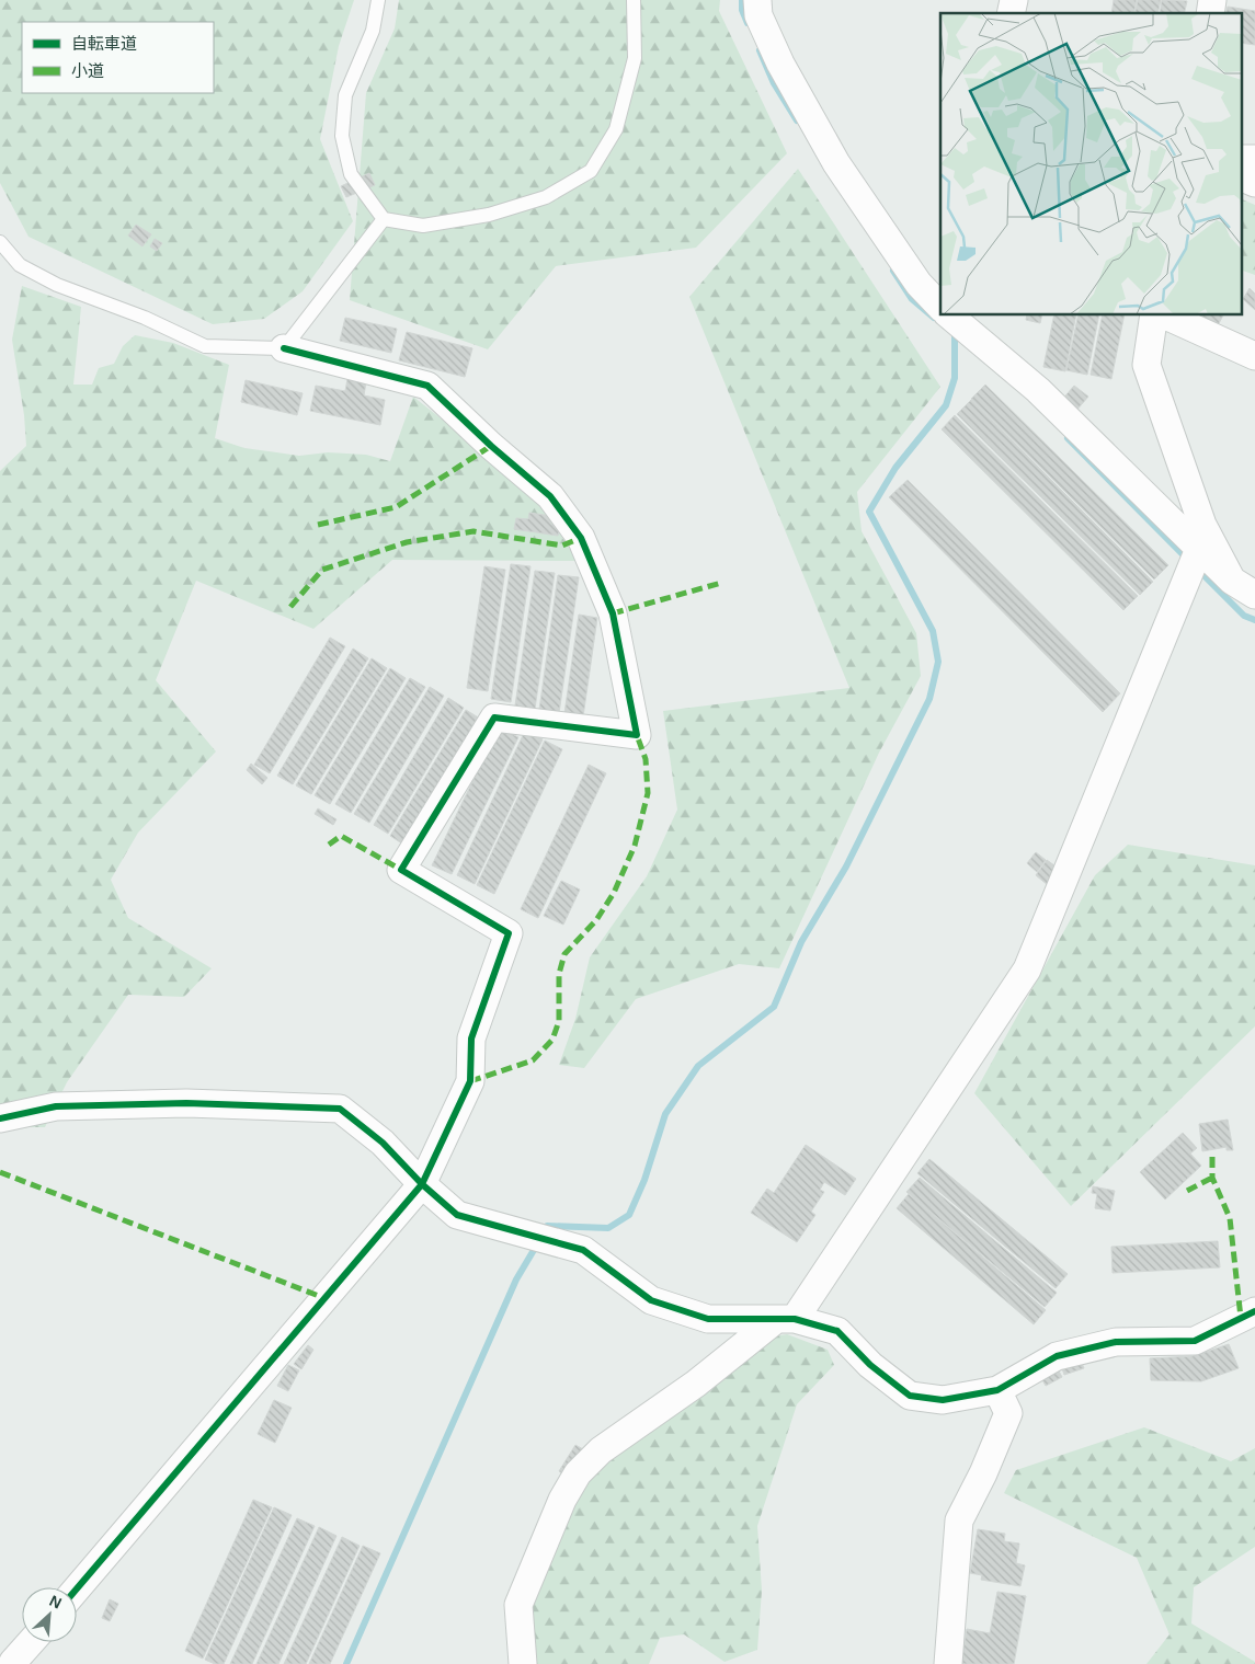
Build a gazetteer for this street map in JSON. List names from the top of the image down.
{
  "legend": ["自転車道", "小道"],
  "north": "top right"
}
